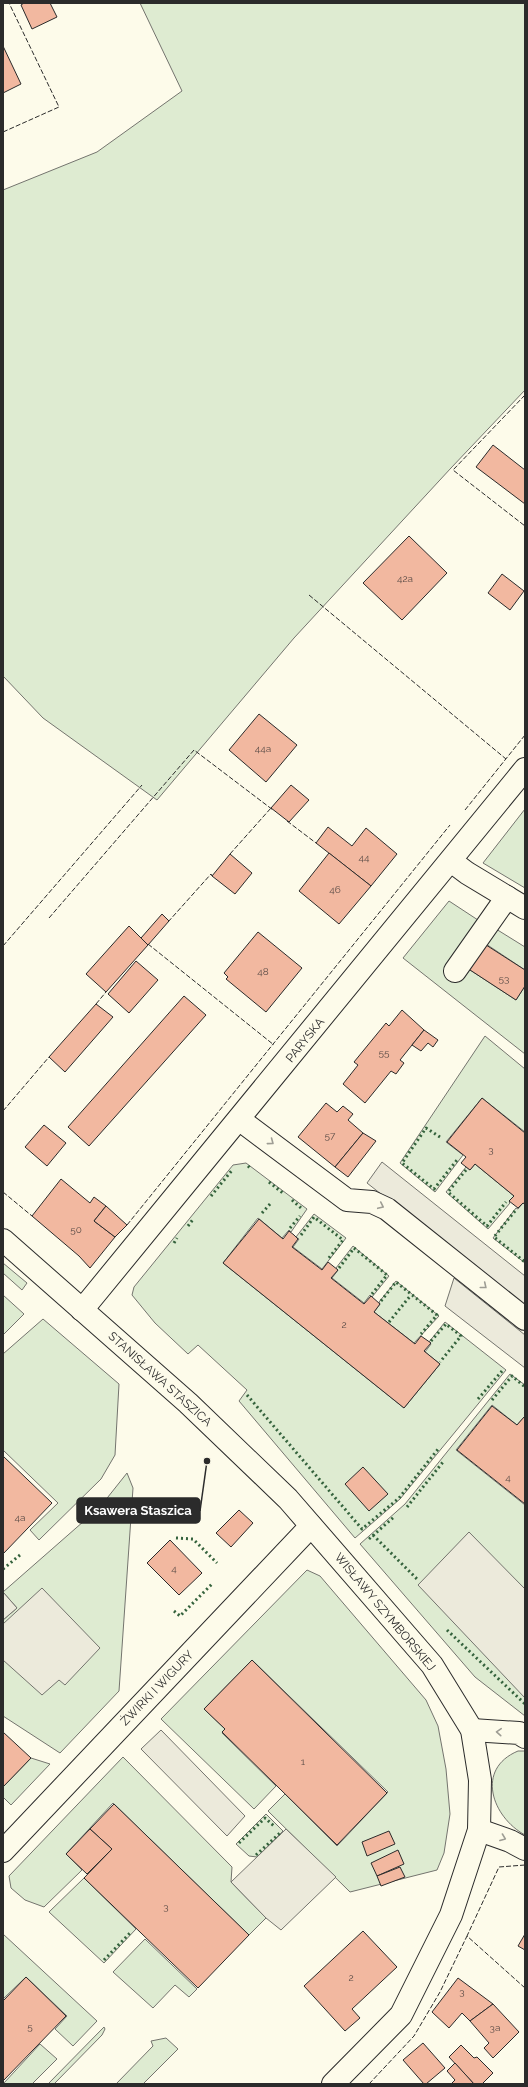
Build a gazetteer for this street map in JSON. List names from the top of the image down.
{
  "streets": {
    "street": [
      "PARYSKA",
      "STANISŁAWA STASZICA",
      "WISŁAWY SZYMBORSKIEJ",
      "ŻWIRKI I WIGURY"
    ]
  },
  "crossings": [
    ["PARYSKA", "STANISŁAWA STASZICA"],
    ["STANISŁAWA STASZICA", "WISŁAWY SZYMBORSKIEJ"],
    ["STANISŁAWA STASZICA", "ŻWIRKI I WIGURY"],
    ["WISŁAWY SZYMBORSKIEJ", "ŻWIRKI I WIGURY"]
  ],
  "places": ["Ksawera Staszica"],
  "house_numbers": [
    "42a",
    "44a",
    "44",
    "46",
    "48",
    "53",
    "55",
    "57",
    "3",
    "50",
    "2",
    "4",
    "4a",
    "4",
    "1",
    "3",
    "2",
    "3",
    "5",
    "3a"
  ]
}
